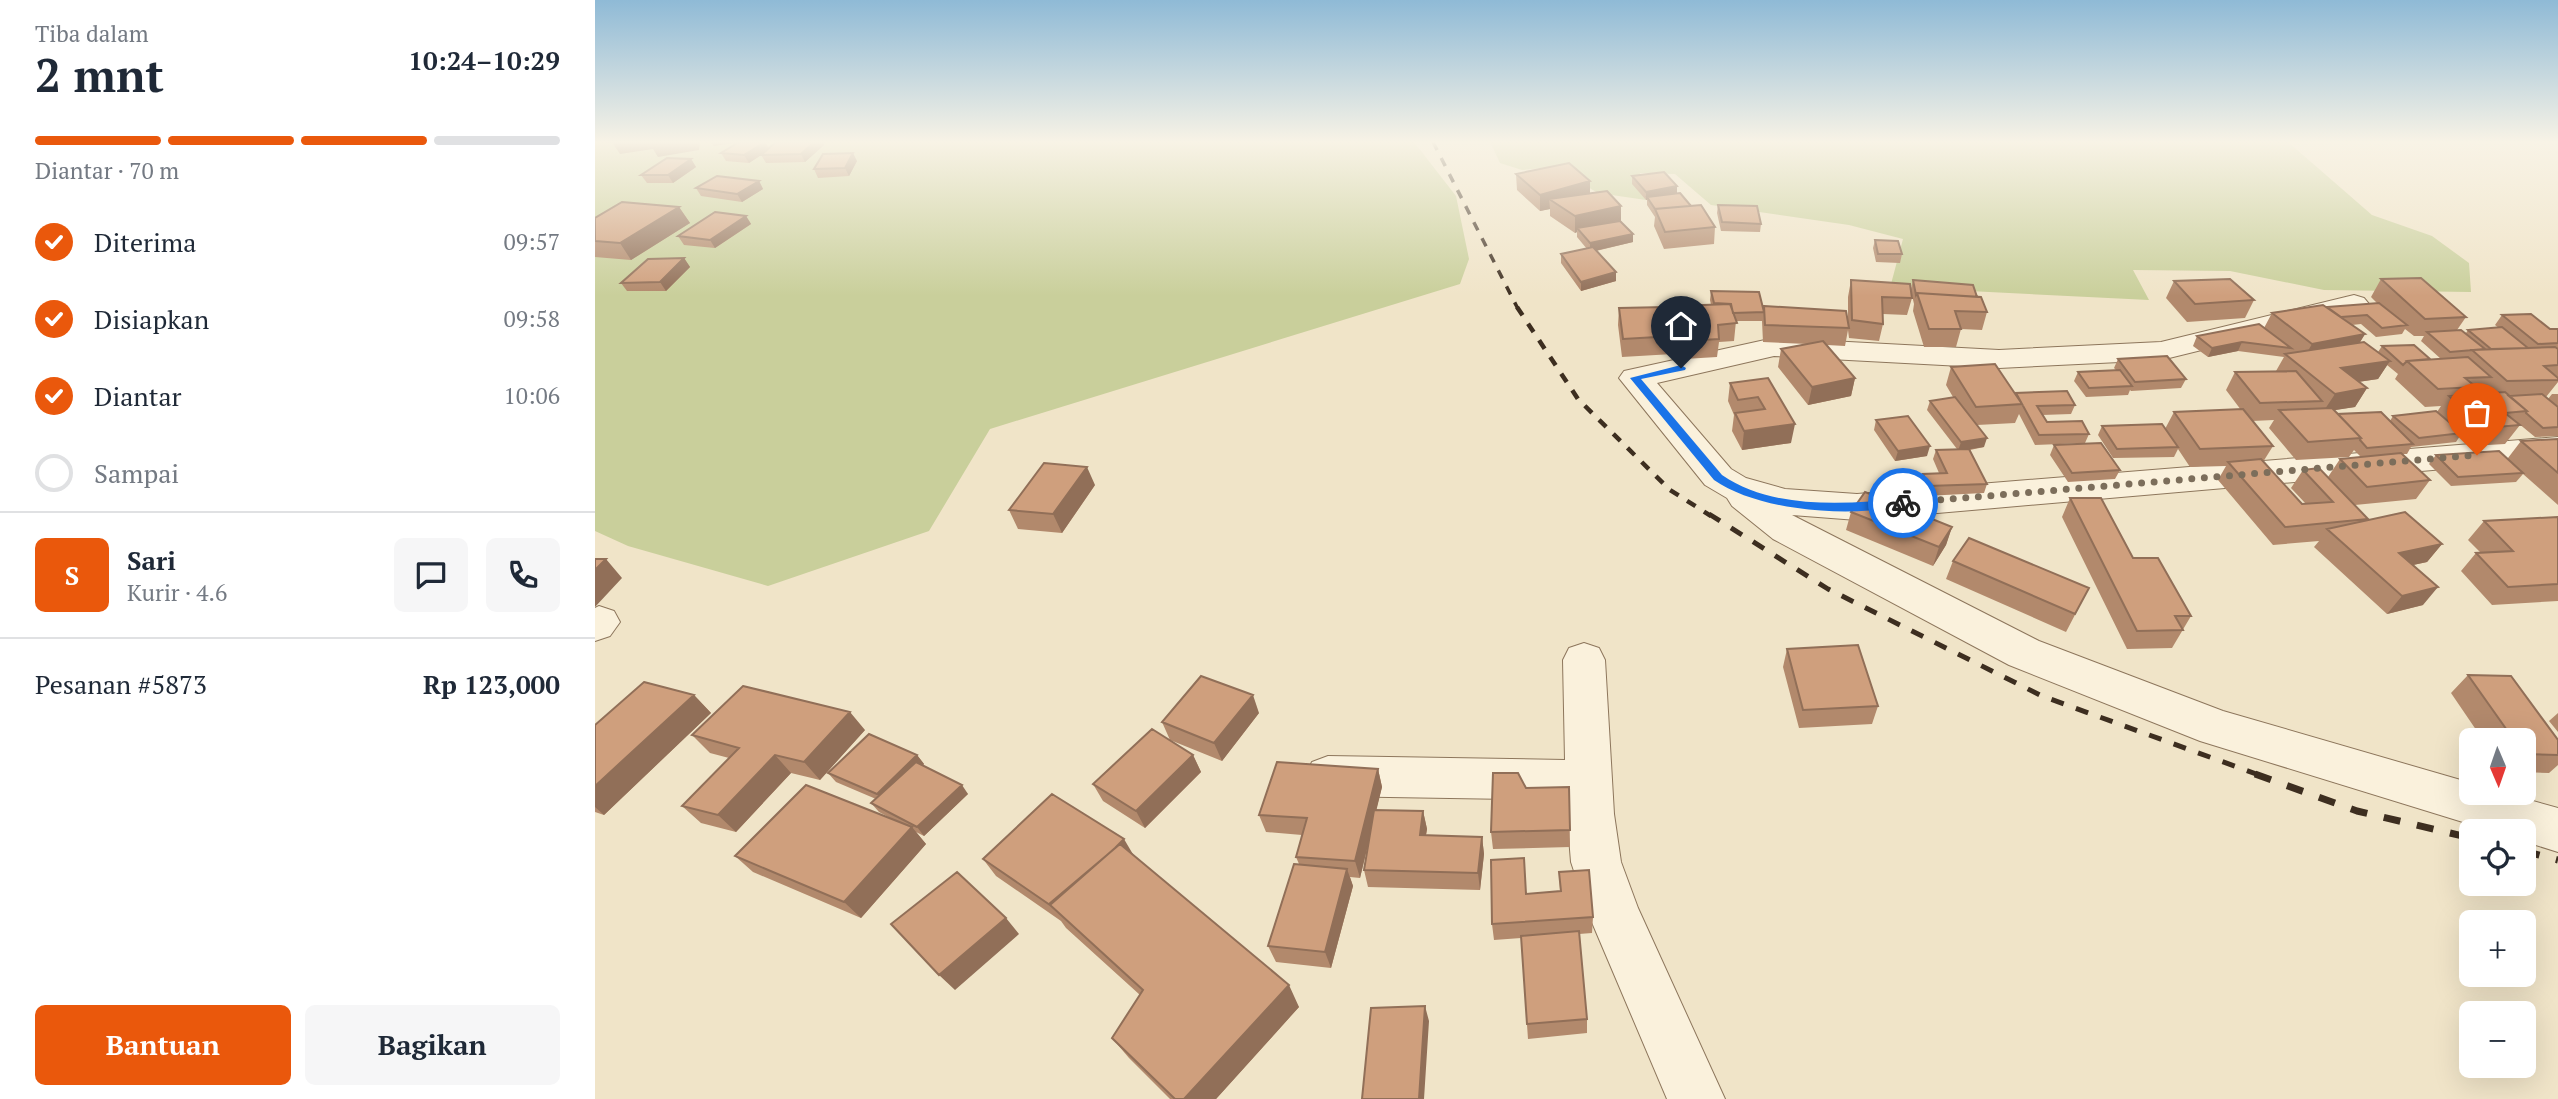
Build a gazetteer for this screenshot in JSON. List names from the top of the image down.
{
  "north": "bottom",
  "page": {
    "heading": ["2 mnt", "Tiba dalam", "10:24–10:29"],
    "panel": [
      "Sari",
      "Kurir · 4.6",
      "Pesanan #5873",
      "Rp 123,000"
    ],
    "bar": "Diantar · 70 m",
    "list": [
      ["Diterima", "09:57"],
      ["Disiapkan", "09:58"],
      ["Diantar", "10:06"],
      "Sampai"
    ],
    "round": "S",
    "map_buttons": ["+", "−"],
    "buttons": ["Bantuan", "Bagikan"]
  }
}
